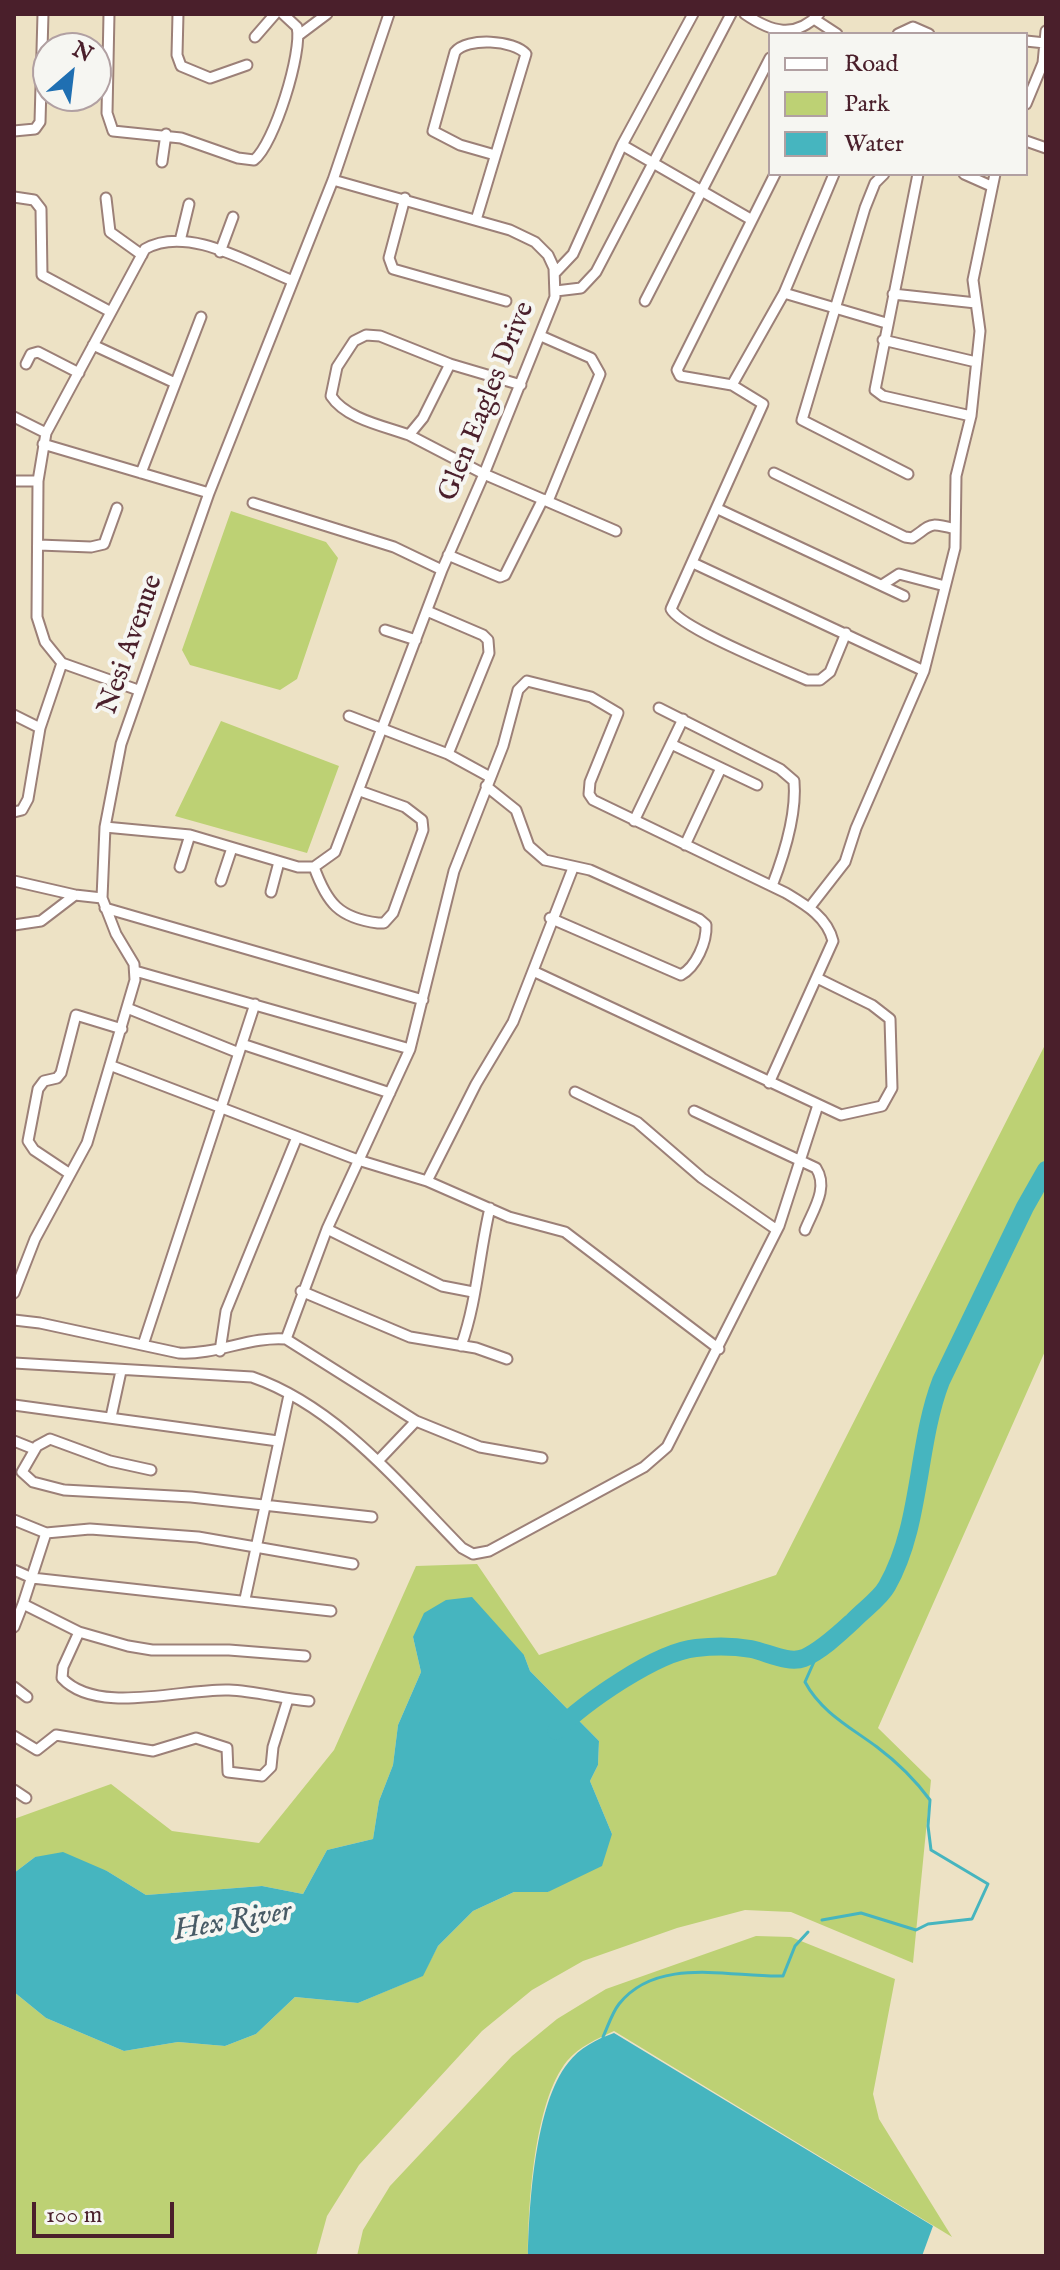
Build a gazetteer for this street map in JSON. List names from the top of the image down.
{
  "streets": {
    "street": ["Glen Eagles Drive", "Nesi Avenue"]
  },
  "crossings": [
    ["Glen Eagles Drive", "Nesi Avenue"]
  ],
  "water": ["Hex River"],
  "legend": ["Road", "Park", "Water"],
  "scale_bar": "100 m",
  "north": "top right"
}
